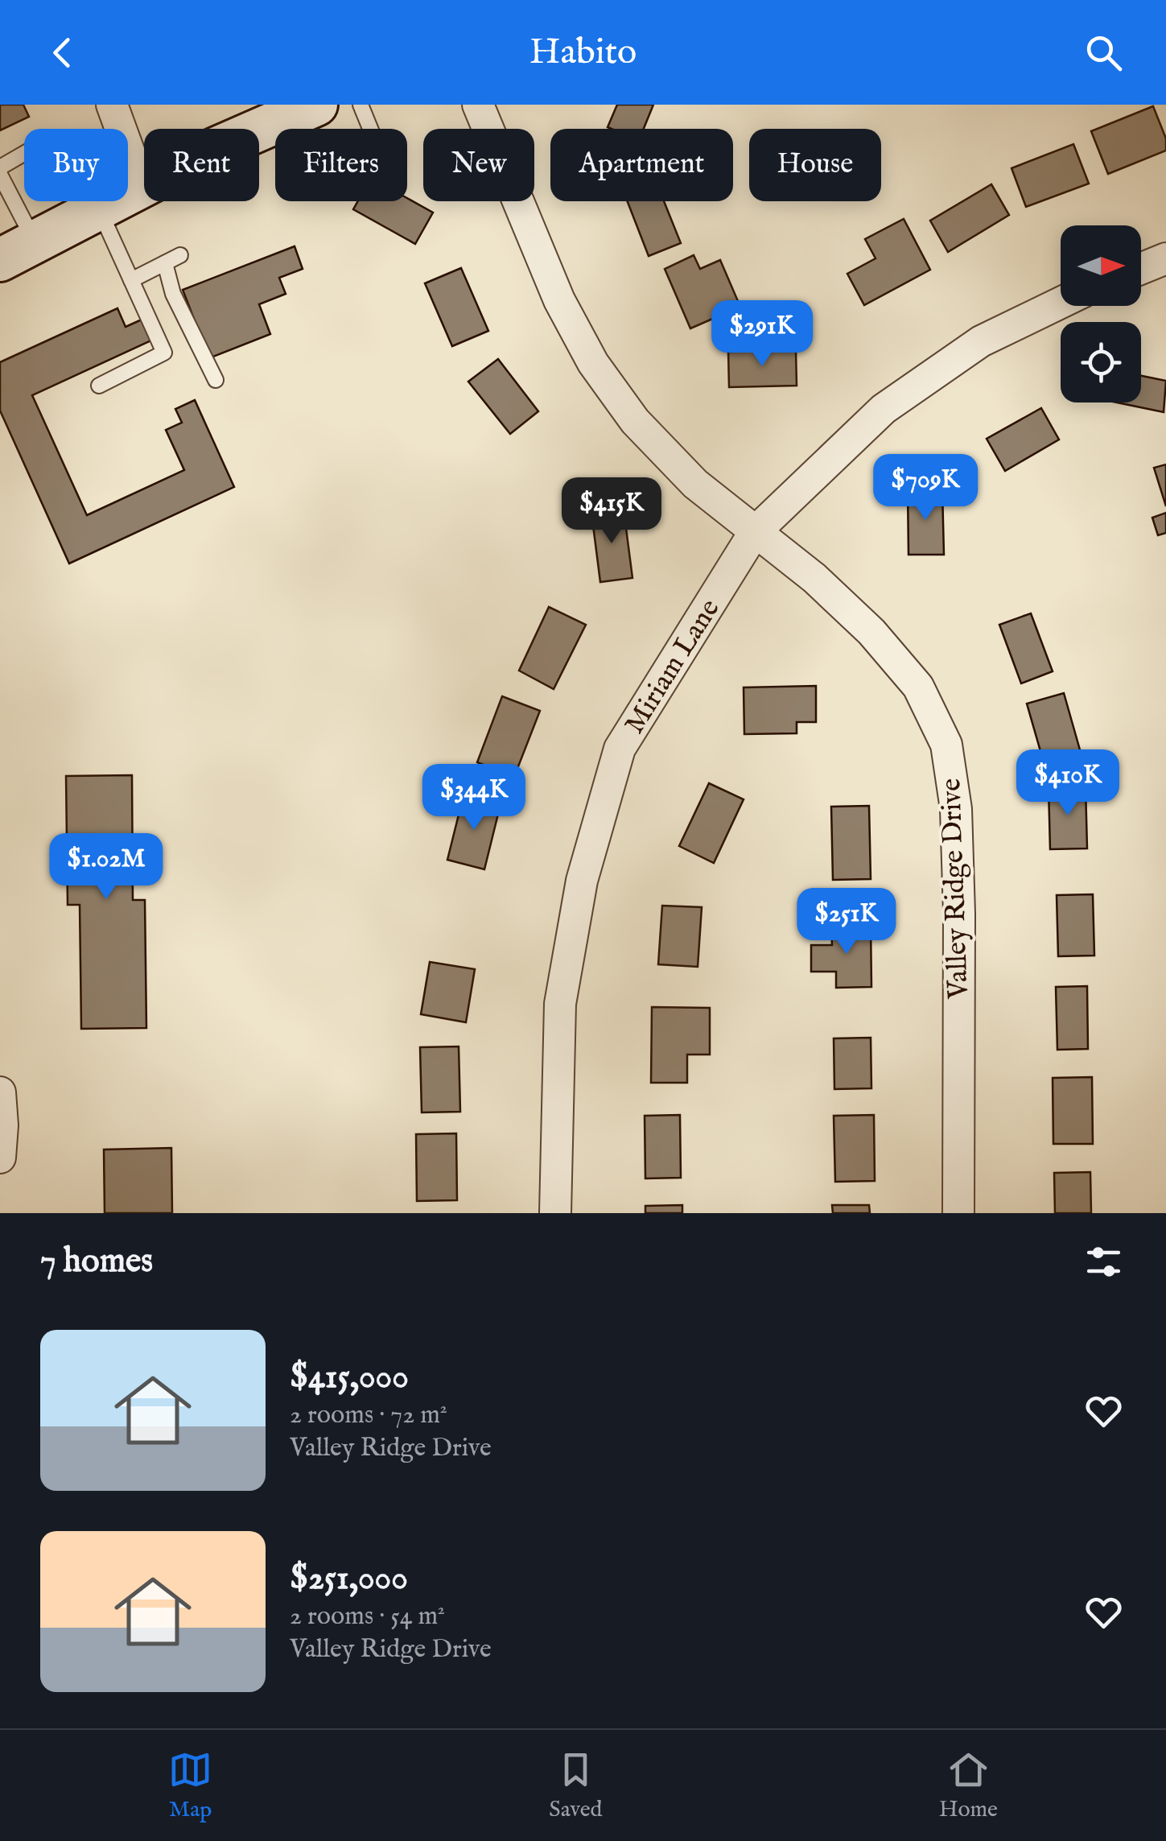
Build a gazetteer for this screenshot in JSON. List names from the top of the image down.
{
  "streets": {
    "street": ["Miriam Lane", "Valley Ridge Drive"]
  },
  "crossings": [
    ["Miriam Lane", "Valley Ridge Drive"]
  ],
  "north": "right",
  "page": {
    "header": "Habito",
    "chip": [
      "Buy",
      "Rent",
      "Filters",
      "New",
      "Apartment",
      "House"
    ],
    "price": [
      "$291K",
      "$709K",
      "$415K",
      "$410K",
      "$344K",
      "$1.02M",
      "$251K"
    ],
    "heading": "7 homes",
    "list": [
      {
        "name": "$415,000",
        "note": "2 rooms · 72 m² · Valley Ridge Drive"
      },
      {
        "name": "$251,000",
        "note": "2 rooms · 54 m² · Valley Ridge Drive"
      }
    ],
    "tabs": ["Map", "Saved", "Home"]
  }
}
